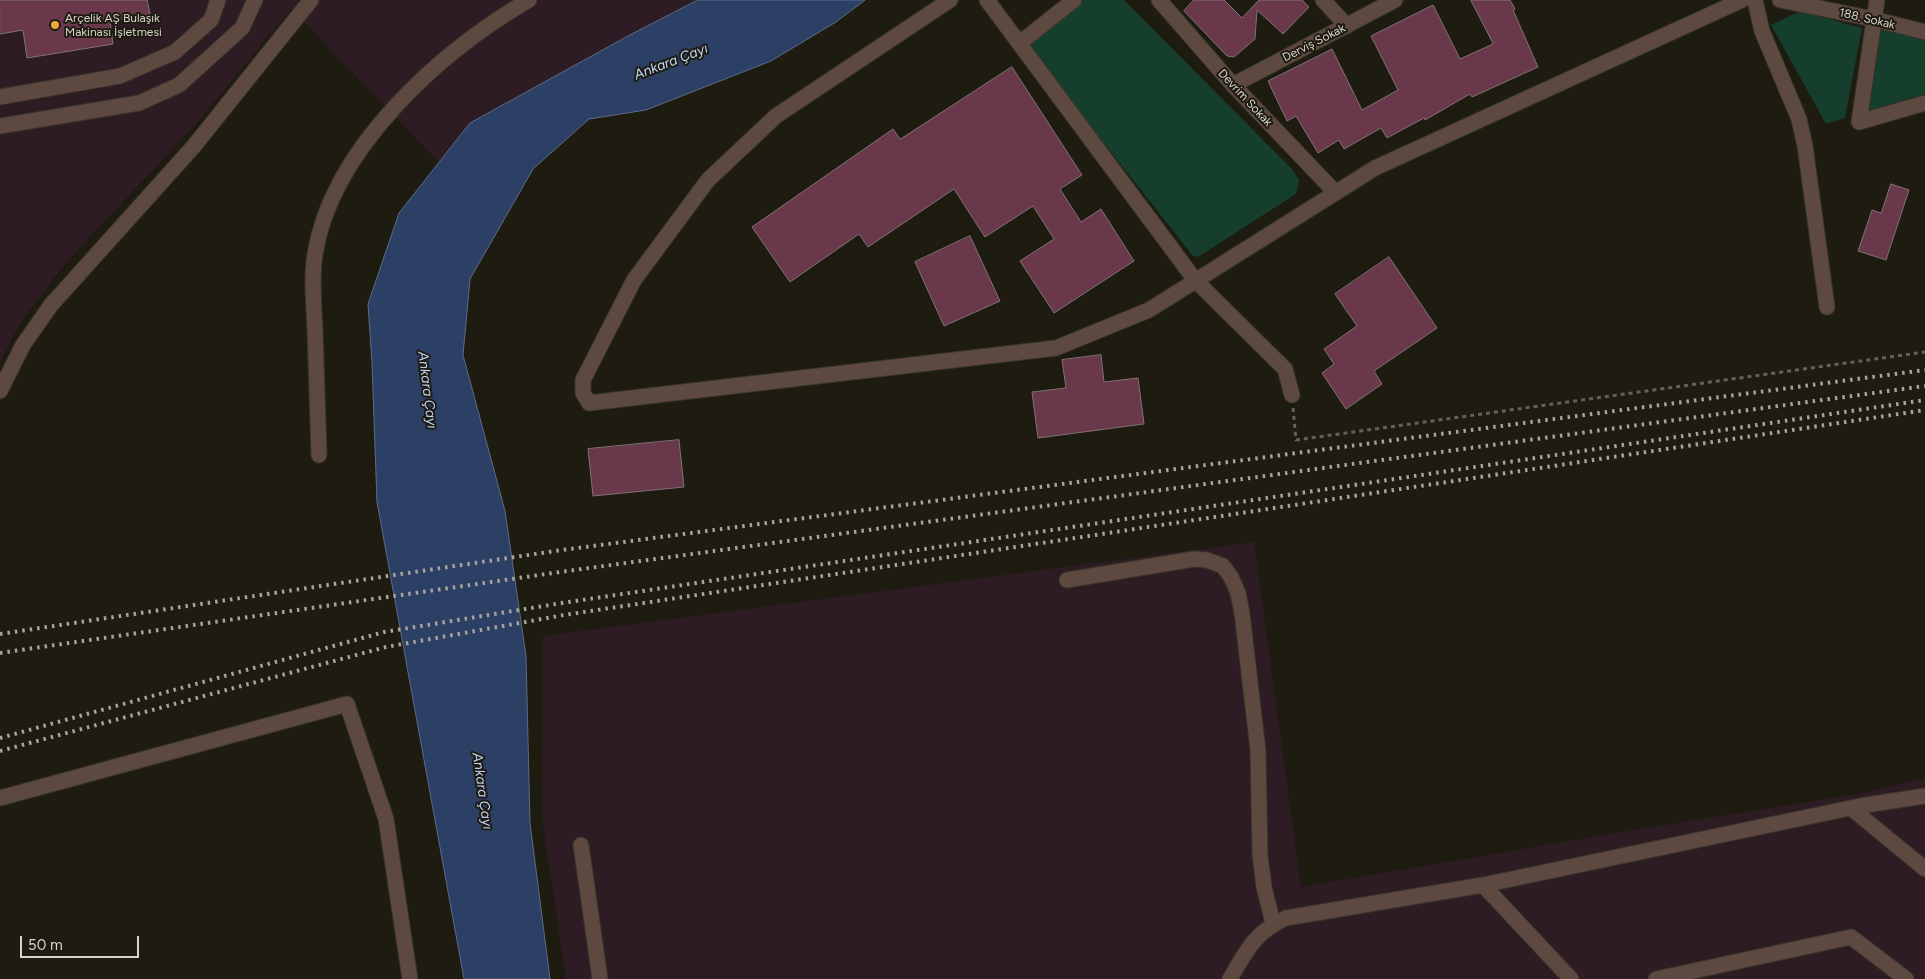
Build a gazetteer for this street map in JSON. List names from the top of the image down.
{
  "streets": {
    "street": ["188. Sokak", "Derviş Sokak", "Devrim Sokak"]
  },
  "crossings": [
    ["Derviş Sokak", "Devrim Sokak"]
  ],
  "water": ["Ankara Çayı"],
  "places": ["Arçelik AŞ Bulaşık Makinası İşletmesi"],
  "scale_bar": "50 m"
}
